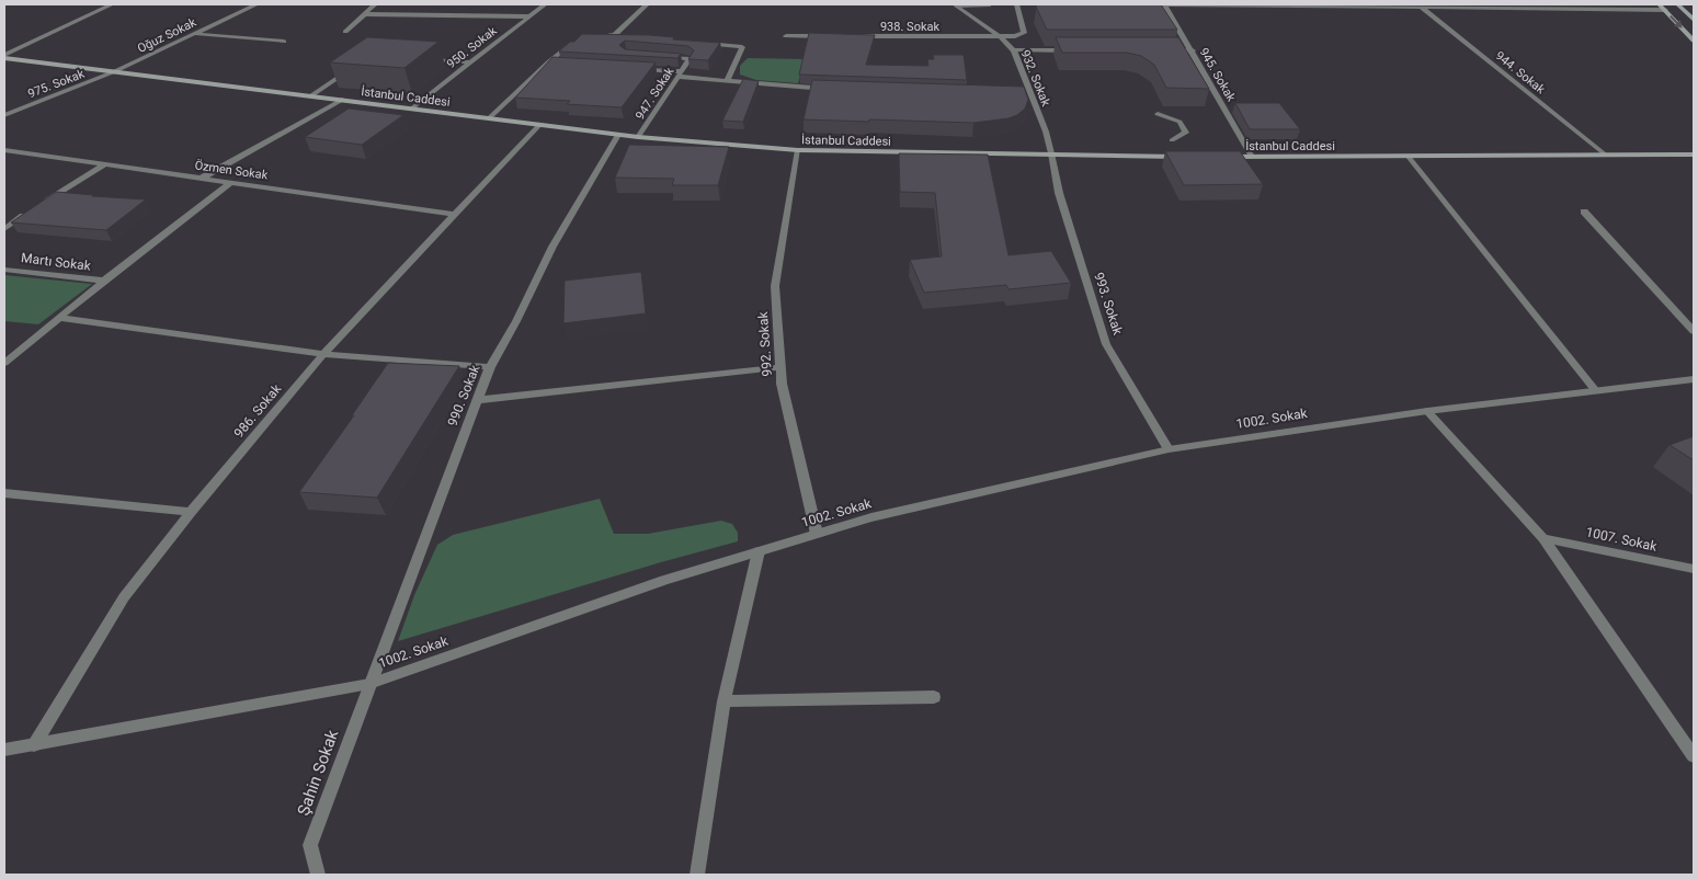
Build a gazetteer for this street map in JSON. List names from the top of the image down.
{
  "streets": {
    "main road": ["İstanbul Caddesi"],
    "street": [
      "938. Sokak",
      "Oğuz Sokak",
      "950. Sokak",
      "944. Sokak",
      "945. Sokak",
      "932. Sokak",
      "975. Sokak",
      "947. Sokak",
      "Özmen Sokak",
      "Martı Sokak",
      "993. Sokak",
      "992. Sokak",
      "990. Sokak",
      "986. Sokak",
      "1002. Sokak",
      "1007. Sokak",
      "Şahin Sokak"
    ]
  },
  "crossings": [
    ["938. Sokak", "932. Sokak"],
    ["Oğuz Sokak", "975. Sokak"],
    ["Oğuz Sokak", "İstanbul Caddesi"],
    ["950. Sokak", "İstanbul Caddesi"],
    ["944. Sokak", "İstanbul Caddesi"],
    ["945. Sokak", "İstanbul Caddesi"],
    ["932. Sokak", "İstanbul Caddesi"],
    ["932. Sokak", "993. Sokak"],
    ["975. Sokak", "İstanbul Caddesi"],
    ["947. Sokak", "İstanbul Caddesi"],
    ["İstanbul Caddesi", "993. Sokak"],
    ["İstanbul Caddesi", "992. Sokak"],
    ["İstanbul Caddesi", "990. Sokak"],
    ["İstanbul Caddesi", "986. Sokak"],
    ["Özmen Sokak", "986. Sokak"],
    ["993. Sokak", "1002. Sokak"],
    ["992. Sokak", "1002. Sokak"],
    ["990. Sokak", "1002. Sokak"],
    ["990. Sokak", "Şahin Sokak"],
    ["986. Sokak", "1002. Sokak"],
    ["1002. Sokak", "Şahin Sokak"]
  ]
}
